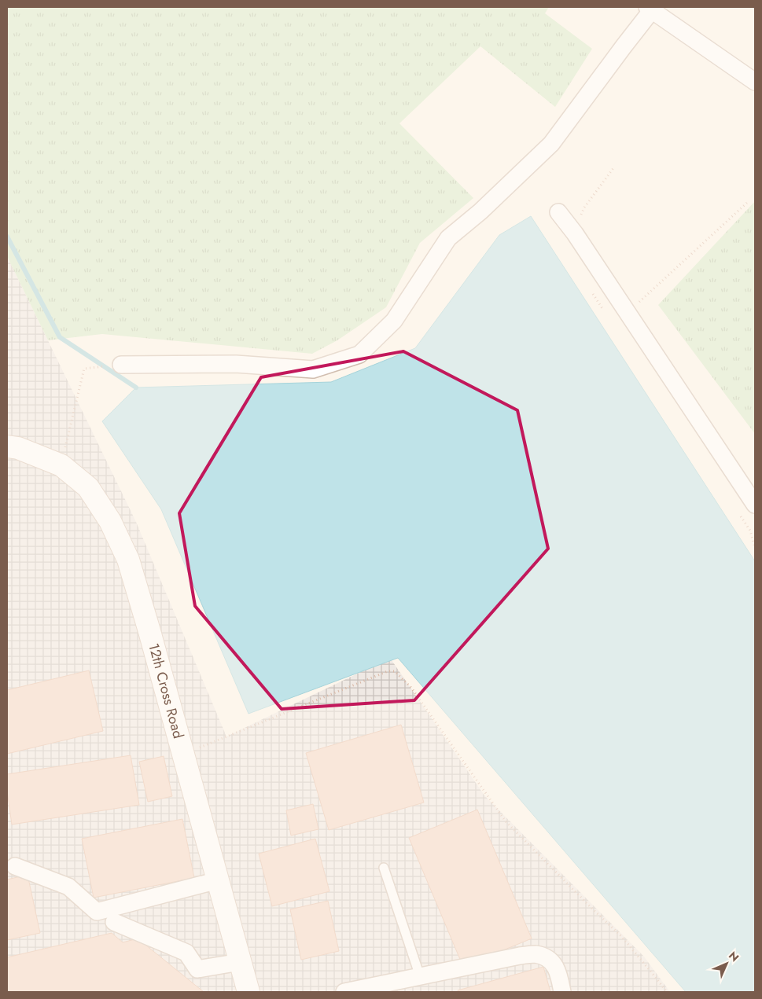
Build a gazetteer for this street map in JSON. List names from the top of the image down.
{
  "streets": {
    "street": ["12th Cross Road"]
  },
  "north": "top right"
}
